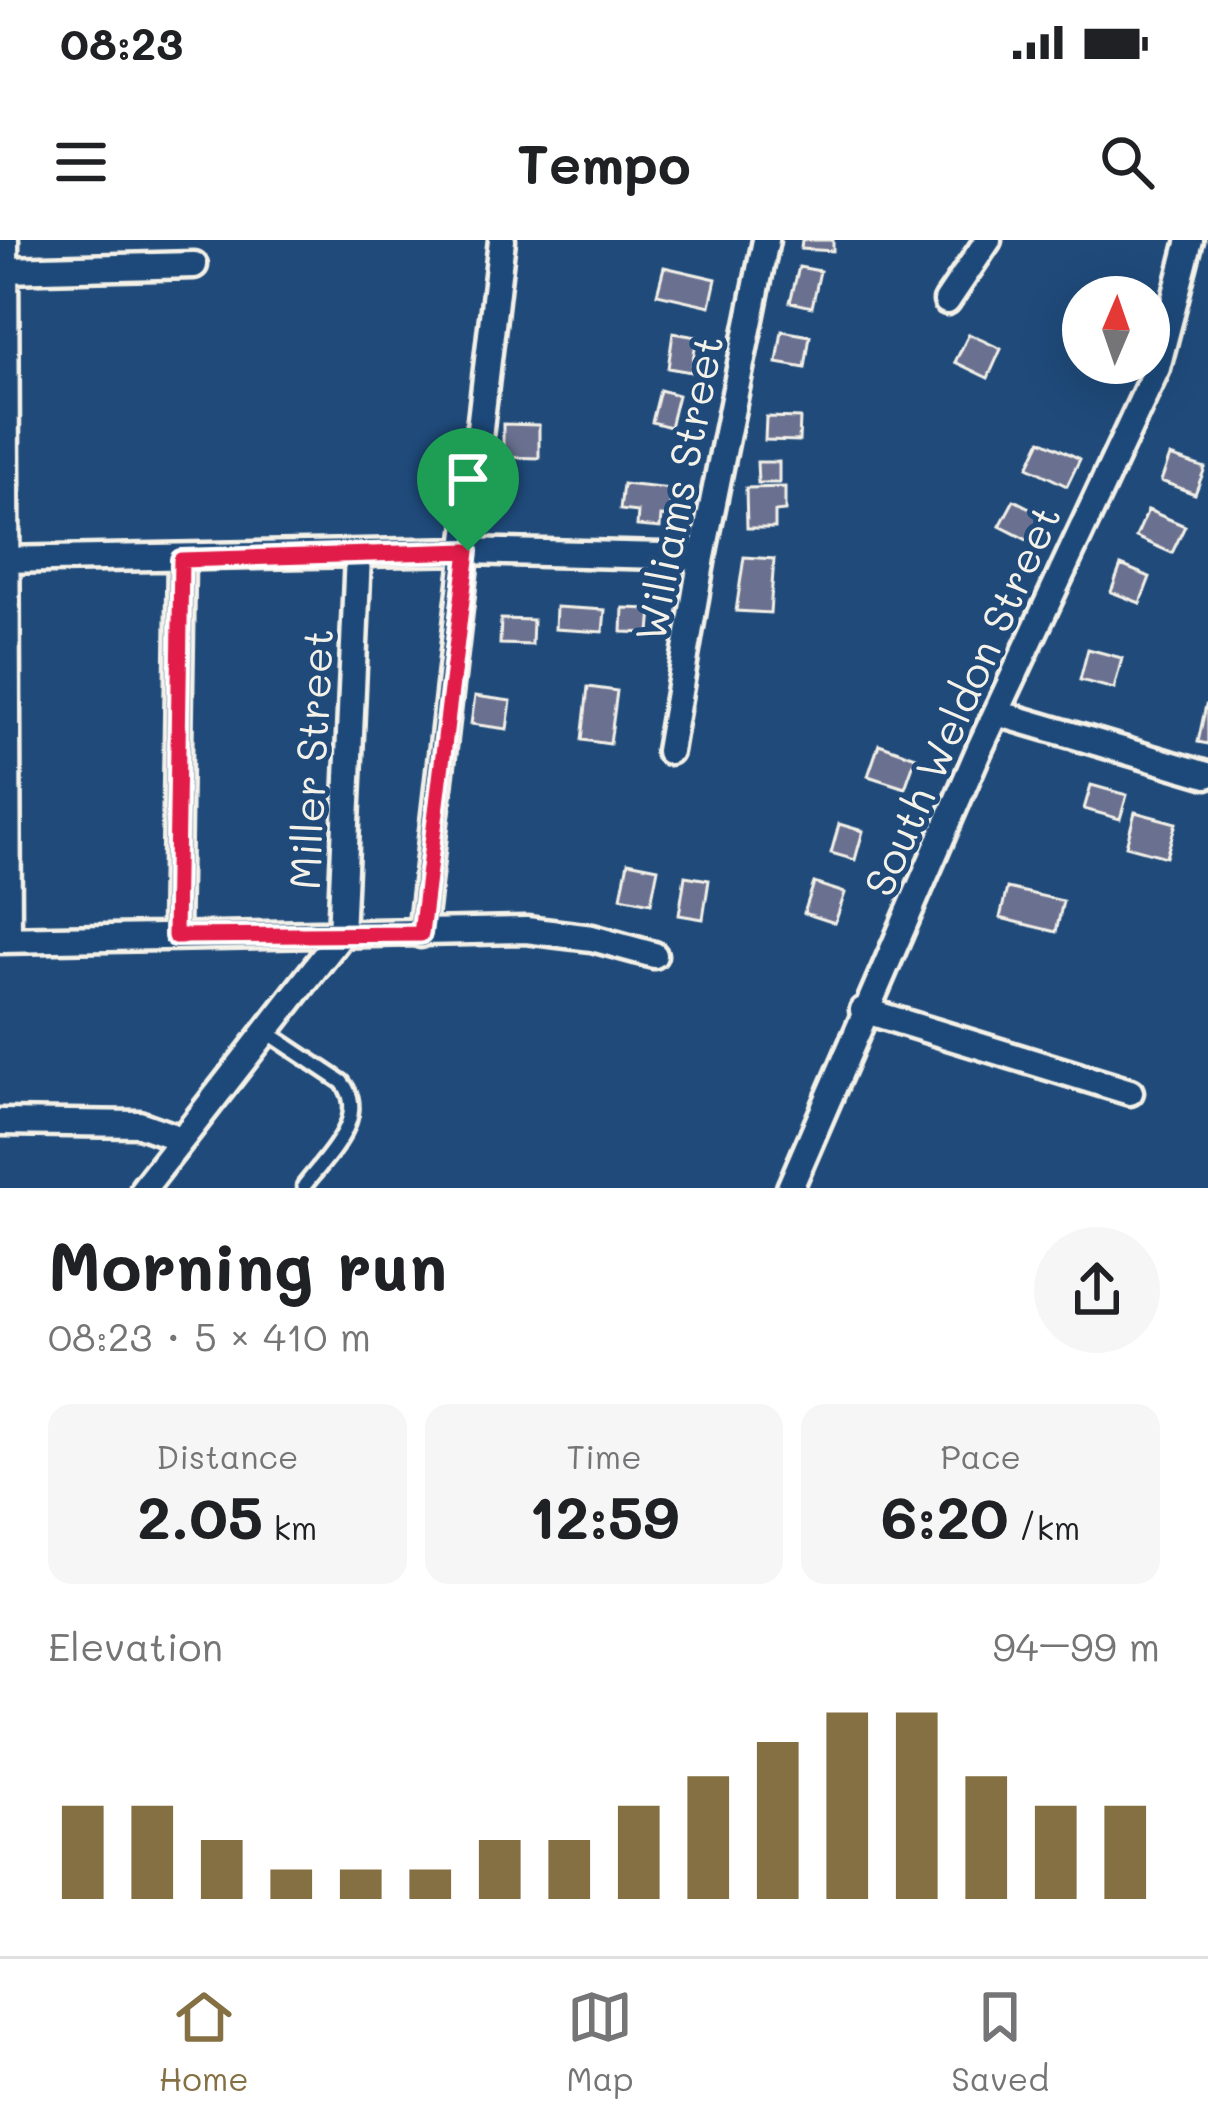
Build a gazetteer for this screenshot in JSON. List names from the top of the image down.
{
  "streets": {
    "street": ["Williams Street", "South Weldon Street", "Miller Street"]
  },
  "north": "top",
  "page": {
    "status": "08:23",
    "header": "Tempo",
    "heading": ["Morning run", "08:23 · 5 × 410 m"],
    "stats": [
      ["Distance", "2.05 km"],
      ["Time", "12:59"],
      ["Pace", "6:20 /km"]
    ],
    "chart": ["Elevation", "94–99 m"],
    "tabs": ["Home", "Map", "Saved"]
  }
}
